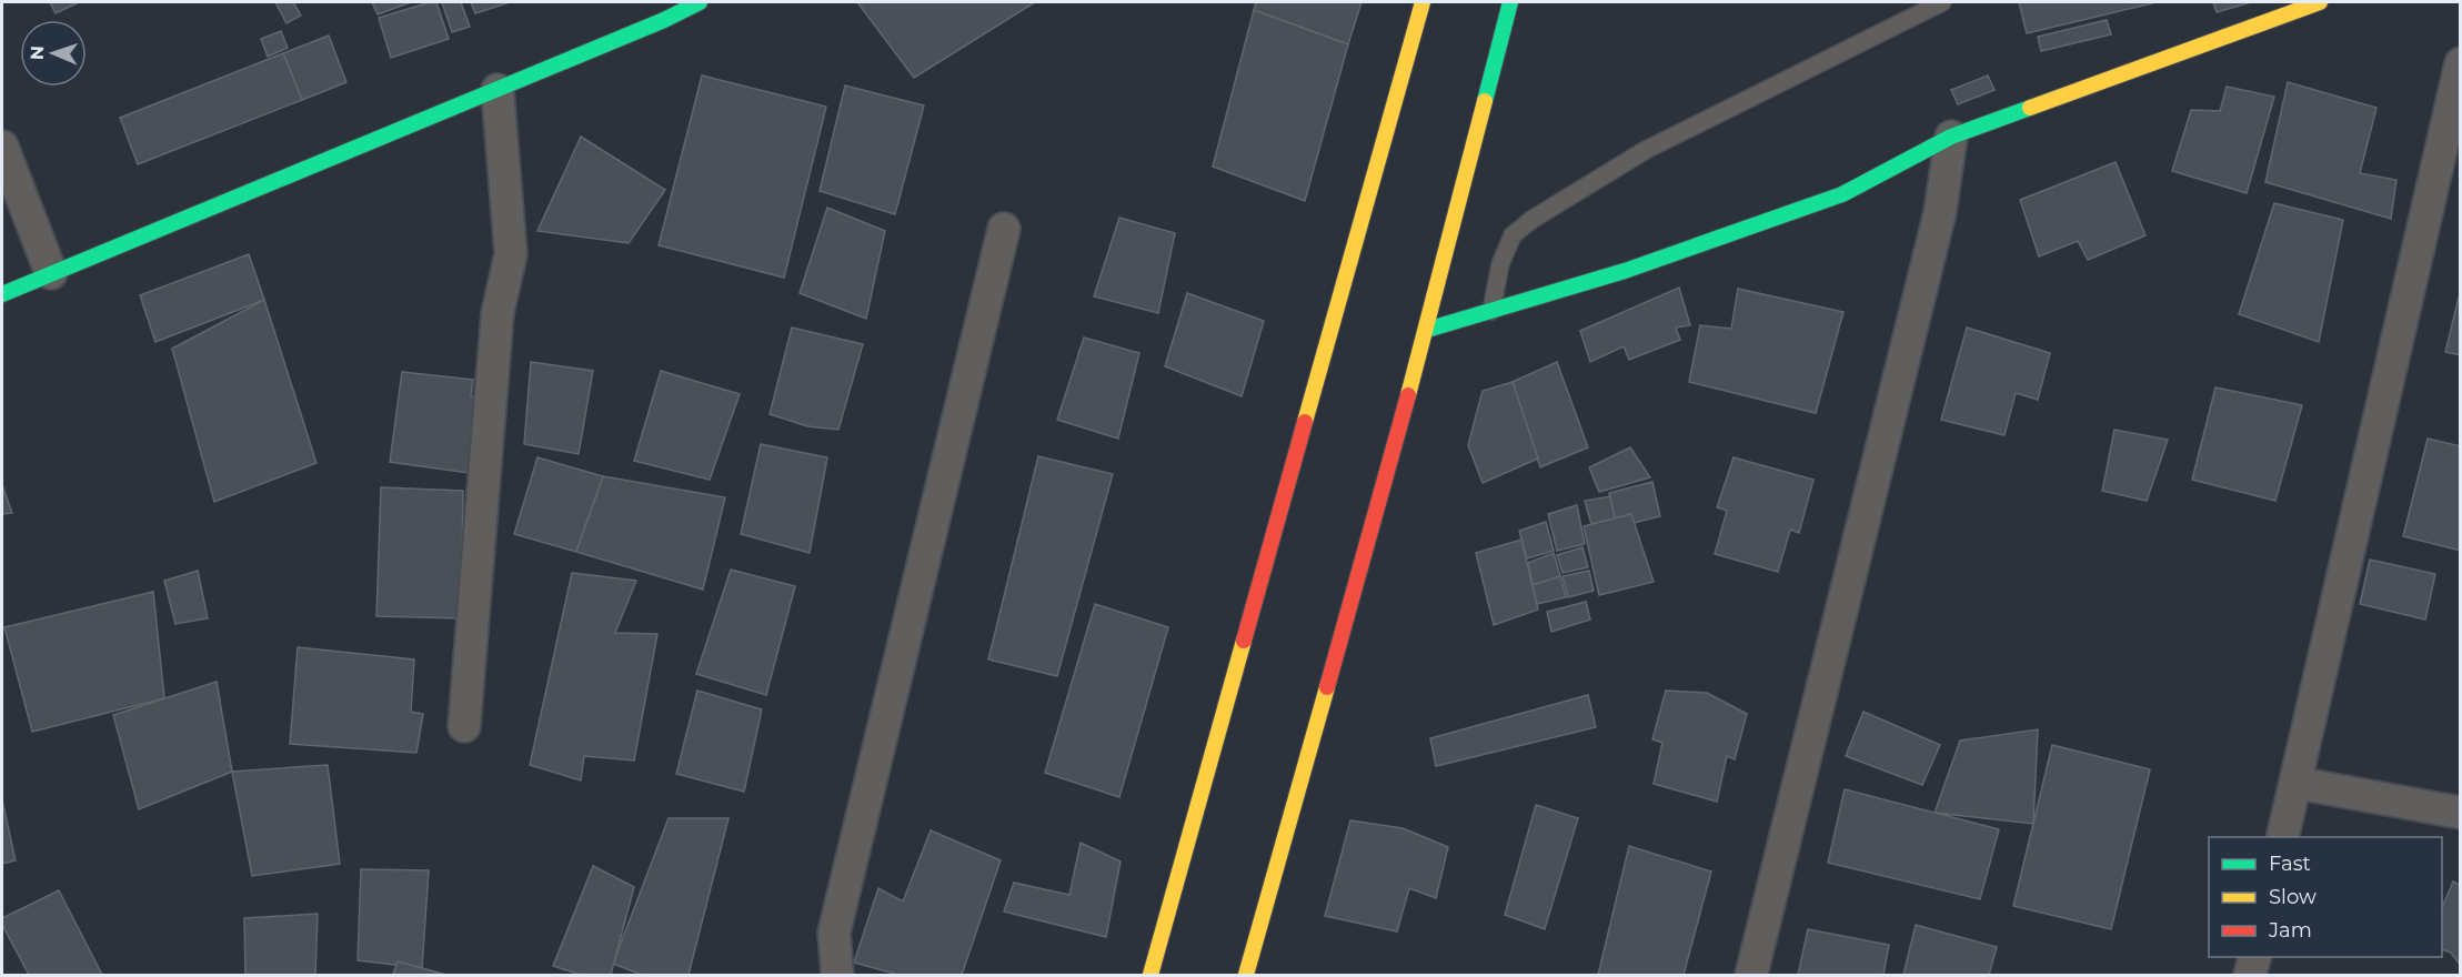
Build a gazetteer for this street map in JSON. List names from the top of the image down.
{
  "legend": ["Fast", "Slow", "Jam"],
  "north": "left"
}
